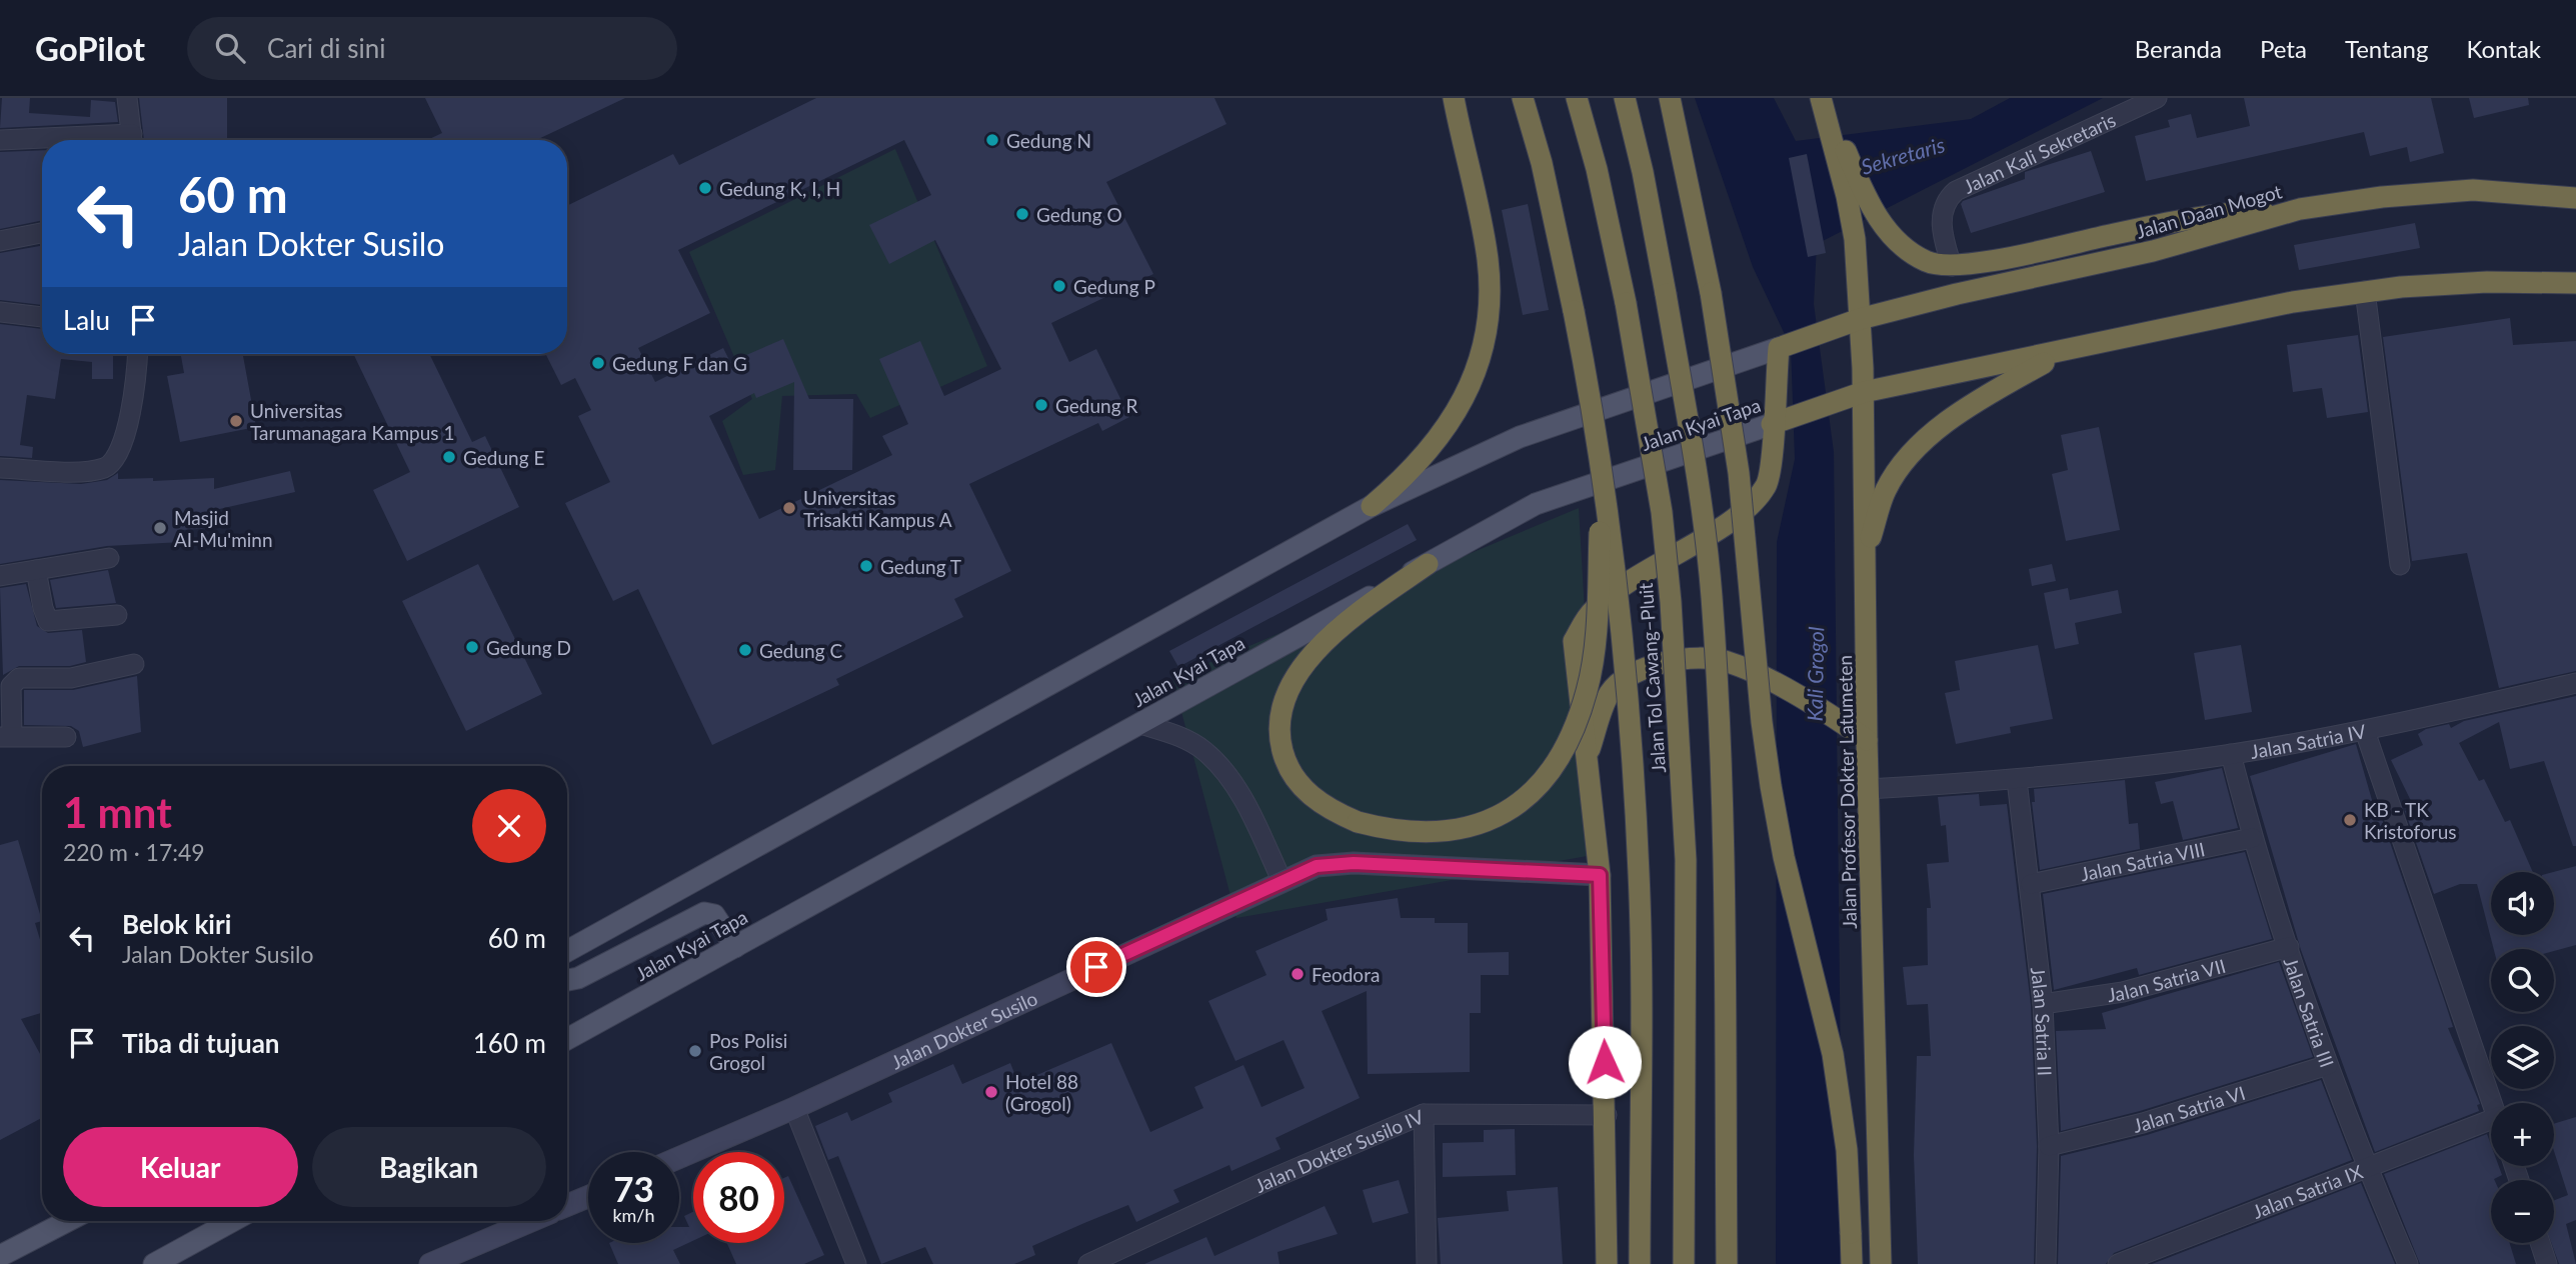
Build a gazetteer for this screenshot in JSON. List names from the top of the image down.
{
  "streets": {
    "highway": [
      "Jalan Daan Mogot",
      "Jalan Kyai Tapa",
      "Jalan Tol Cawang–Pluit",
      "Jalan Profesor Dokter Latumeten"
    ],
    "street": [
      "Jalan Kali Sekretaris",
      "Jalan Satria IV",
      "Jalan Satria VIII",
      "Jalan Satria VII",
      "Jalan Satria III",
      "Jalan Satria II",
      "Jalan Dokter Susilo",
      "Jalan Satria VI",
      "Jalan Dokter Susilo IV",
      "Jalan Satria IX"
    ]
  },
  "crossings": [
    ["Jalan Daan Mogot", "Jalan Profesor Dokter Latumeten"],
    ["Jalan Kyai Tapa", "Jalan Profesor Dokter Latumeten"],
    ["Jalan Satria IV", "Jalan Profesor Dokter Latumeten"],
    ["Jalan Satria IV", "Jalan Satria III"],
    ["Jalan Satria IV", "Jalan Satria II"],
    ["Jalan Satria VIII", "Jalan Satria III"],
    ["Jalan Satria VIII", "Jalan Satria II"],
    ["Jalan Satria VII", "Jalan Satria III"],
    ["Jalan Satria VII", "Jalan Satria II"],
    ["Jalan Satria III", "Jalan Satria VI"],
    ["Jalan Satria III", "Jalan Satria IX"],
    ["Jalan Satria II", "Jalan Satria VI"]
  ],
  "water": ["Sekretaris", "Kali Grogol"],
  "places": [
    "Gedung N",
    "Gedung K, I, H",
    "Gedung O",
    "Gedung P",
    "Gedung F dan G",
    "Gedung R",
    "Universitas Tarumanagara Kampus 1",
    "Gedung E",
    "Universitas Trisakti Kampus A",
    "Masjid AI-Mu'minn",
    "Gedung T",
    "Gedung D",
    "Gedung C",
    "KB - TK Kristoforus",
    "Feodora",
    "Pos Polisi Grogol",
    "Hotel 88 (Grogol)"
  ],
  "page": {
    "header": "GoPilot",
    "search": "Cari di sini",
    "nav": [
      "Beranda",
      "Peta",
      "Tentang",
      "Kontak"
    ],
    "turn": ["60 m", "Jalan Dokter Susilo"],
    "then": "Lalu",
    "heading": ["1 mnt", "220 m · 17:49"],
    "map_buttons": ["+", "−"],
    "list": [
      {
        "name": "Belok kiri",
        "note": "Jalan Dokter Susilo",
        "value": "60 m"
      },
      {
        "name": "Tiba di tujuan",
        "value": "160 m"
      }
    ],
    "buttons": ["Keluar", "Bagikan"],
    "speed": "73 km/h",
    "limit": "80"
  }
}
